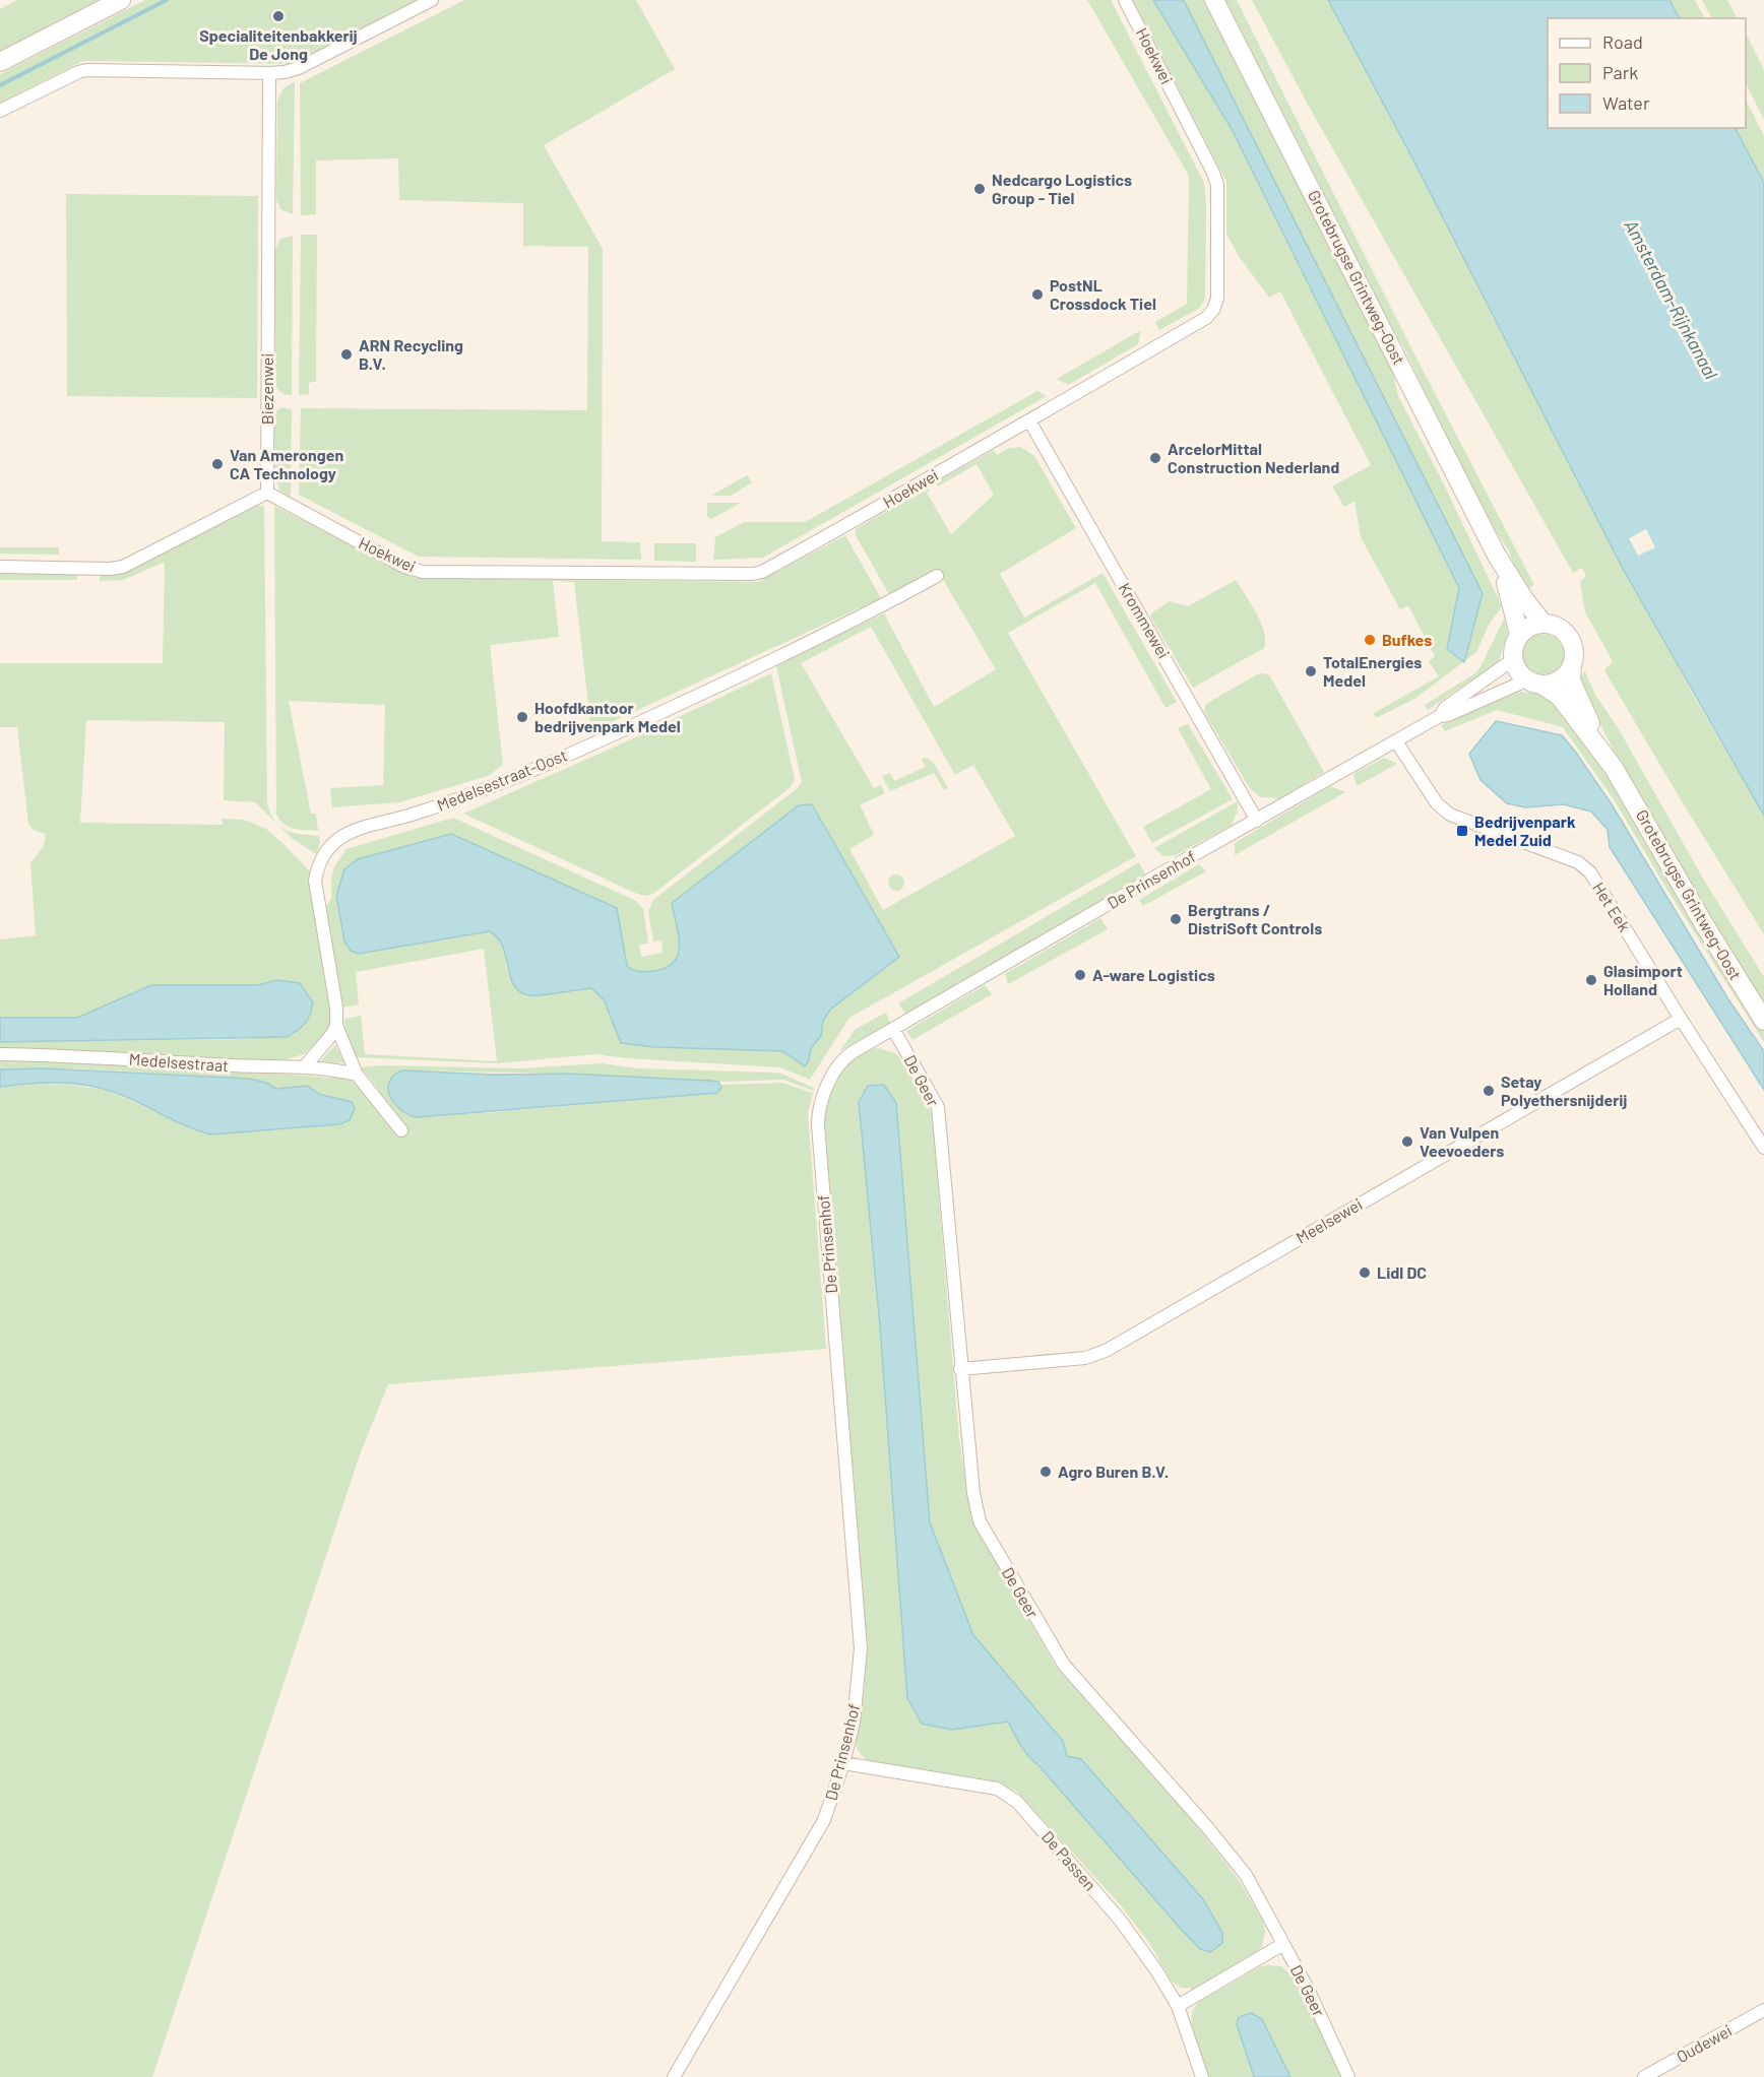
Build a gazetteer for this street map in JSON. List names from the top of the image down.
{
  "streets": {
    "street": [
      "Hoekwei",
      "Grotebrugse Grintweg-Oost",
      "Biezenwei",
      "Krommewei",
      "Medelsestraat-Oost",
      "De Prinsenhof",
      "Het Eek",
      "Medelsestraat",
      "De Geer",
      "Meelsewei",
      "De Passen",
      "Oudewei"
    ]
  },
  "crossings": [
    ["Hoekwei", "Biezenwei"],
    ["Hoekwei", "Krommewei"],
    ["Grotebrugse Grintweg-Oost", "De Prinsenhof"],
    ["Krommewei", "De Prinsenhof"],
    ["Medelsestraat-Oost", "Medelsestraat"],
    ["De Prinsenhof", "Het Eek"],
    ["De Prinsenhof", "De Geer"],
    ["De Prinsenhof", "De Passen"],
    ["Het Eek", "Meelsewei"],
    ["De Geer", "Meelsewei"]
  ],
  "water": ["Amsterdam-Rijnkanaal"],
  "places": {
    "other": [
      "Specialiteitenbakkerij De Jong",
      "Nedcargo Logistics Group - Tiel",
      "PostNL Crossdock Tiel",
      "ARN Recycling B.V.",
      "ArcelorMittal Construction Nederland",
      "Van Amerongen CA Technology",
      "Bufkes",
      "TotalEnergies Medel",
      "Hoofdkantoor bedrijvenpark Medel",
      "Bergtrans / DistriSoft Controls",
      "A-ware Logistics",
      "Glasimport Holland",
      "Setay Polyethersnijderij",
      "Van Vulpen Veevoeders",
      "Lidl DC",
      "Agro Buren B.V."
    ],
    "transit": ["Bedrijvenpark Medel Zuid"]
  },
  "legend": ["Road", "Park", "Water"]
}
